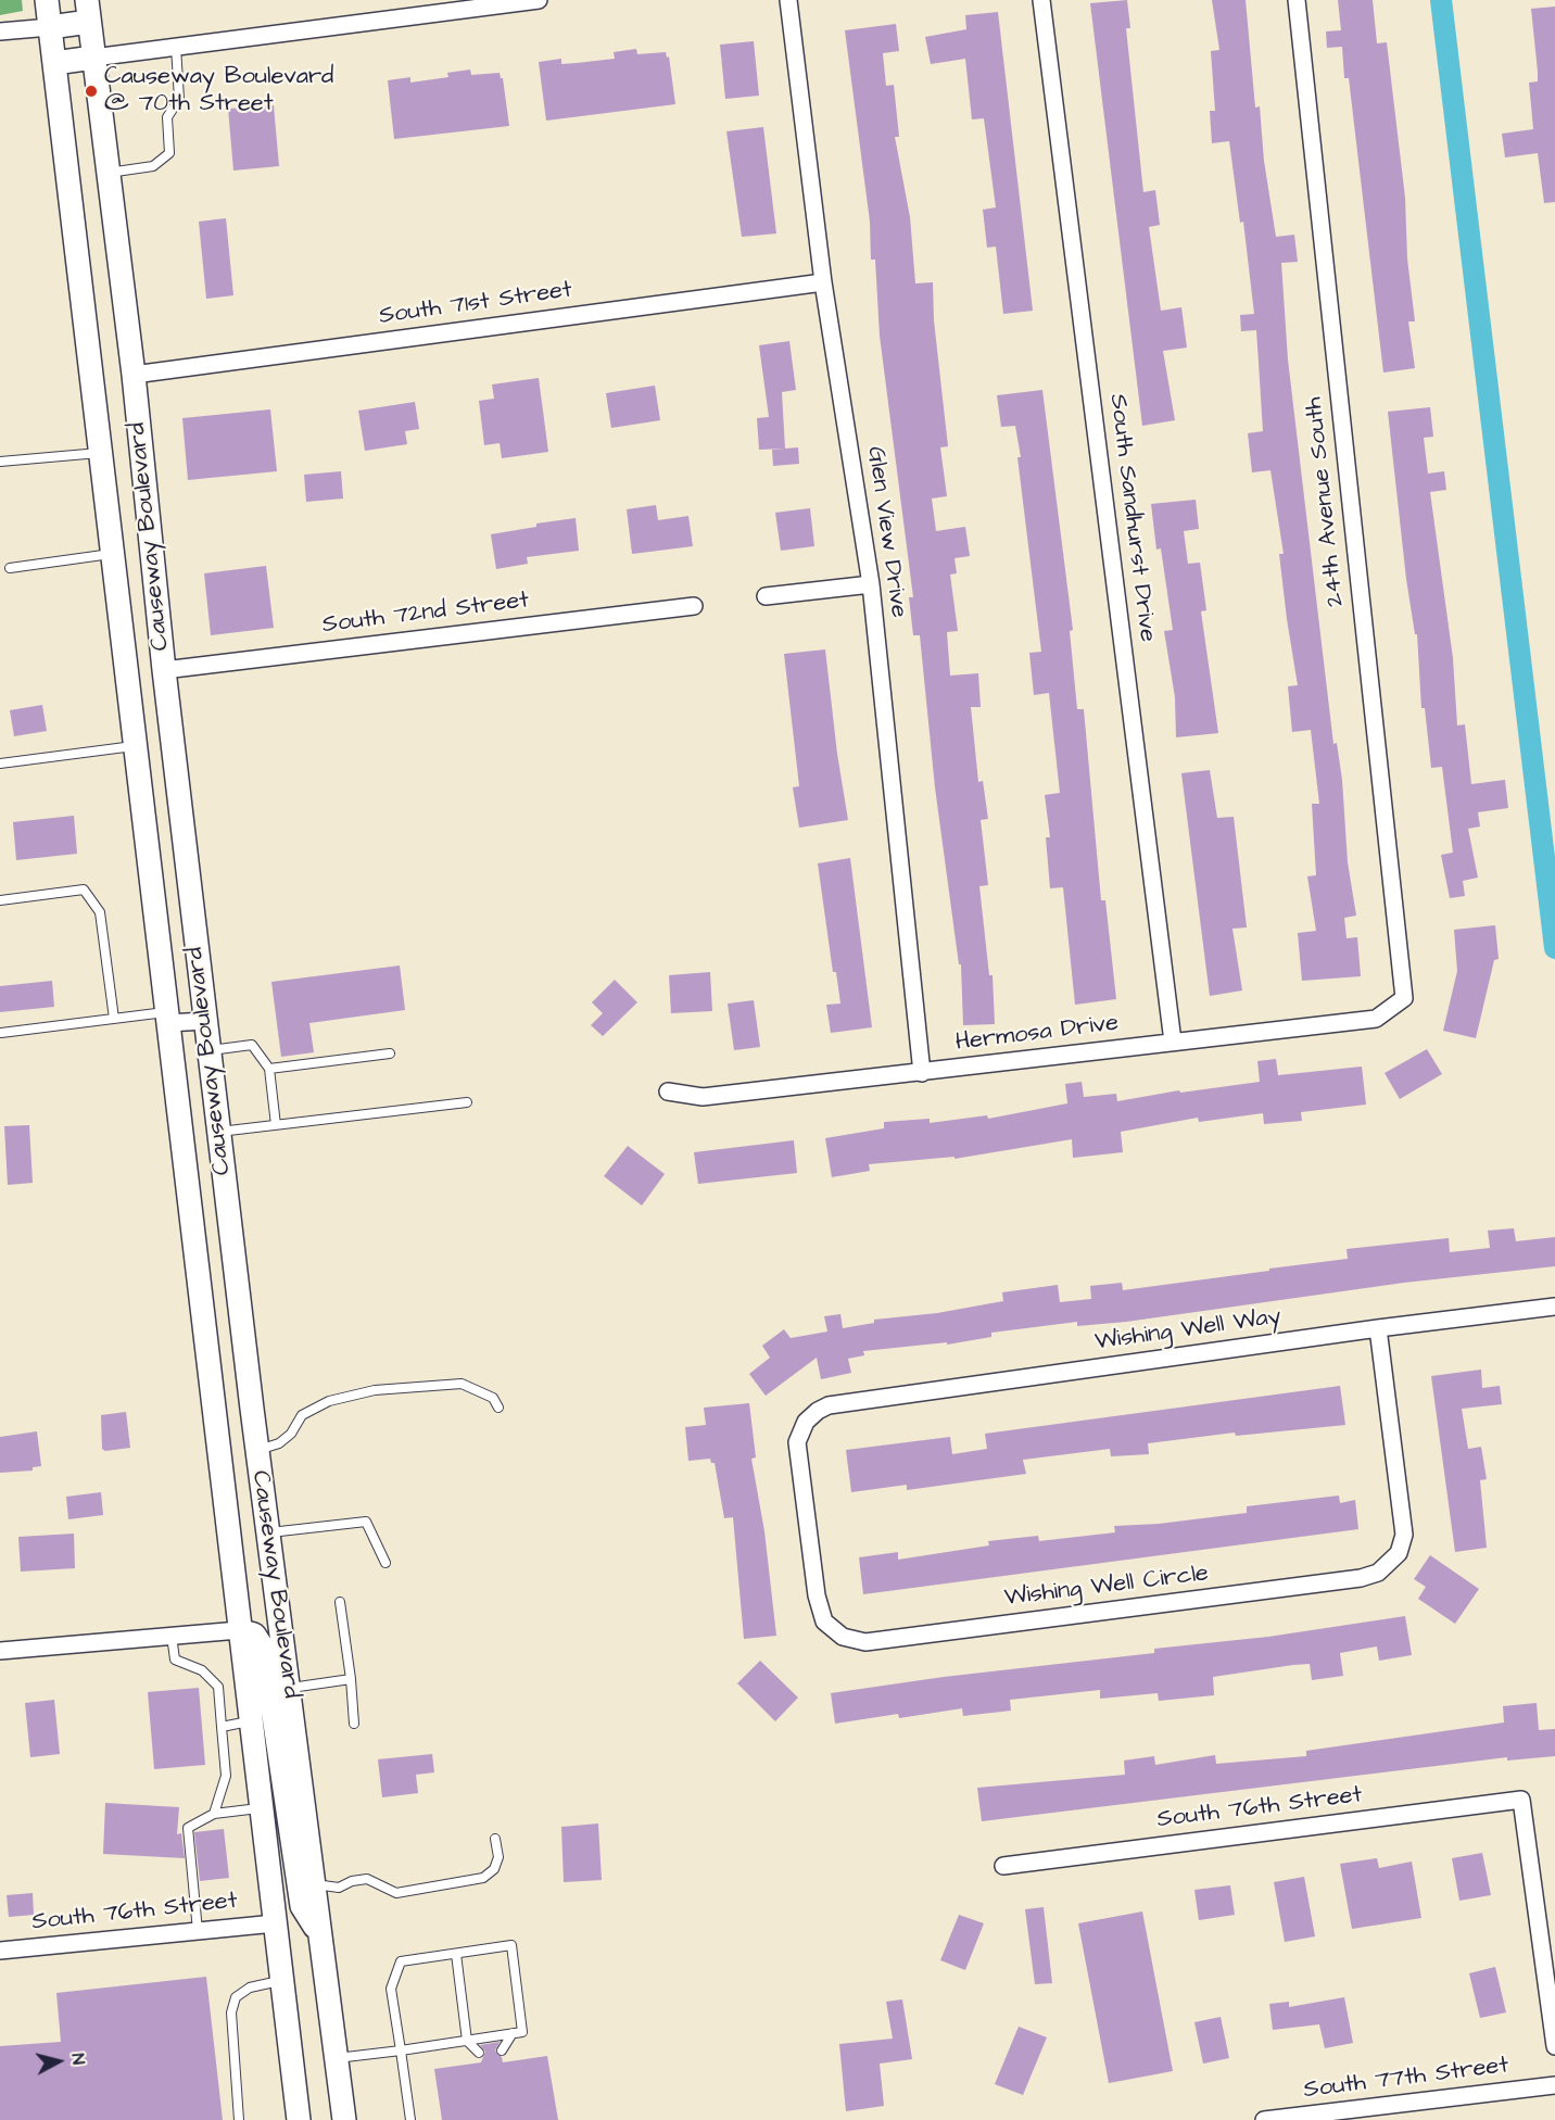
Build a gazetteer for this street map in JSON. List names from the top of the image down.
{
  "streets": {
    "main road": ["Causeway Boulevard"],
    "street": [
      "South 71st Street",
      "24th Avenue South",
      "South Sandhurst Drive",
      "Glen View Drive",
      "South 72nd Street",
      "Hermosa Drive",
      "Wishing Well Way",
      "Wishing Well Circle",
      "South 76th Street",
      "South 77th Street"
    ]
  },
  "crossings": [
    ["South 71st Street", "Glen View Drive"],
    ["South 71st Street", "Causeway Boulevard"],
    ["24th Avenue South", "Hermosa Drive"],
    ["South Sandhurst Drive", "Hermosa Drive"],
    ["Glen View Drive", "Hermosa Drive"],
    ["Causeway Boulevard", "South 72nd Street"],
    ["Causeway Boulevard", "South 76th Street"],
    ["Wishing Well Way", "Wishing Well Circle"]
  ],
  "places": ["Causeway Boulevard @ 70th Street"],
  "north": "right"
}
